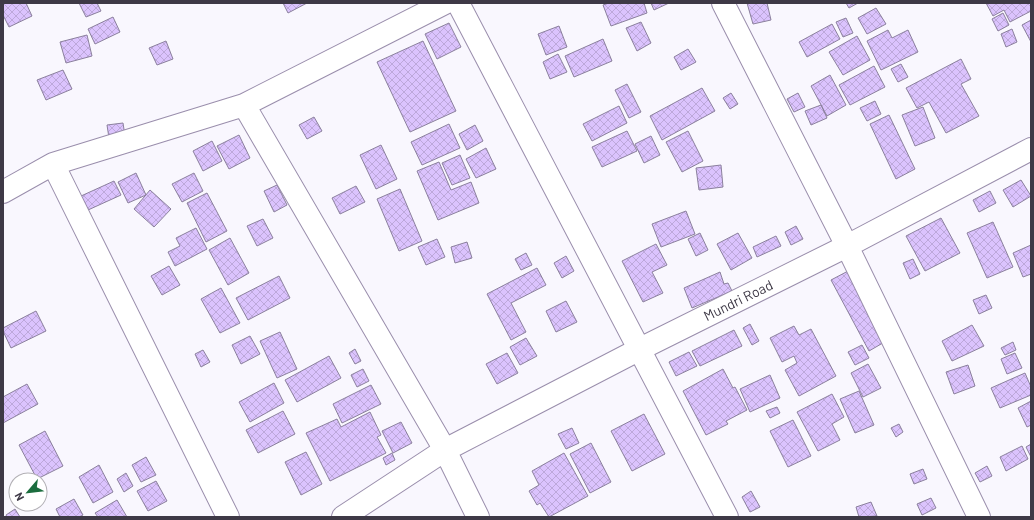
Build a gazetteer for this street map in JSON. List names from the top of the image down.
{
  "streets": {
    "street": ["Mundri Road"]
  },
  "north": "bottom left"
}
